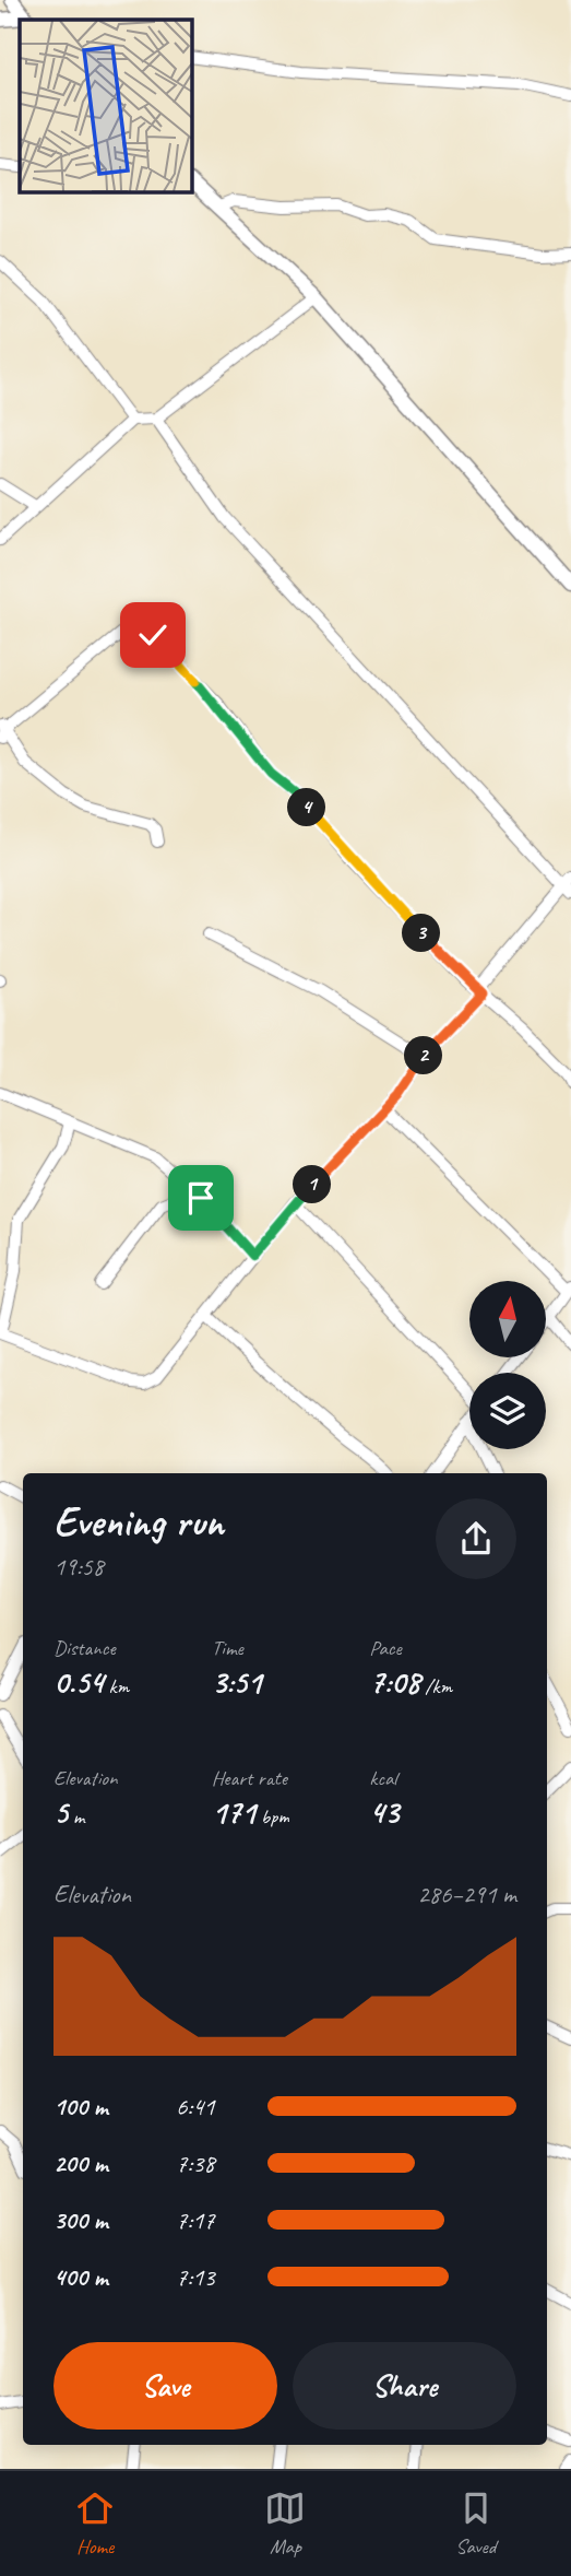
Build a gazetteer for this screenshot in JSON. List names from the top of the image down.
{
  "north": "top",
  "page": {
    "pins": [
      "4",
      "3",
      "2",
      "1"
    ],
    "heading": ["Evening run", "19:58"],
    "stats": [
      ["Distance", "0.54 km"],
      ["Time", "3:51"],
      ["Pace", "7:08 /km"],
      ["Elevation", "5 m"],
      ["Heart rate", "171 bpm"],
      ["kcal", "43"]
    ],
    "chart": ["Elevation", "286–291 m"],
    "list": [
      {
        "name": "100 m",
        "note": "6:41"
      },
      {
        "name": "200 m",
        "note": "7:38"
      },
      {
        "name": "300 m",
        "note": "7:17"
      },
      {
        "name": "400 m",
        "note": "7:13"
      }
    ],
    "buttons": ["Save", "Share"],
    "tabs": ["Home", "Map", "Saved"]
  }
}
